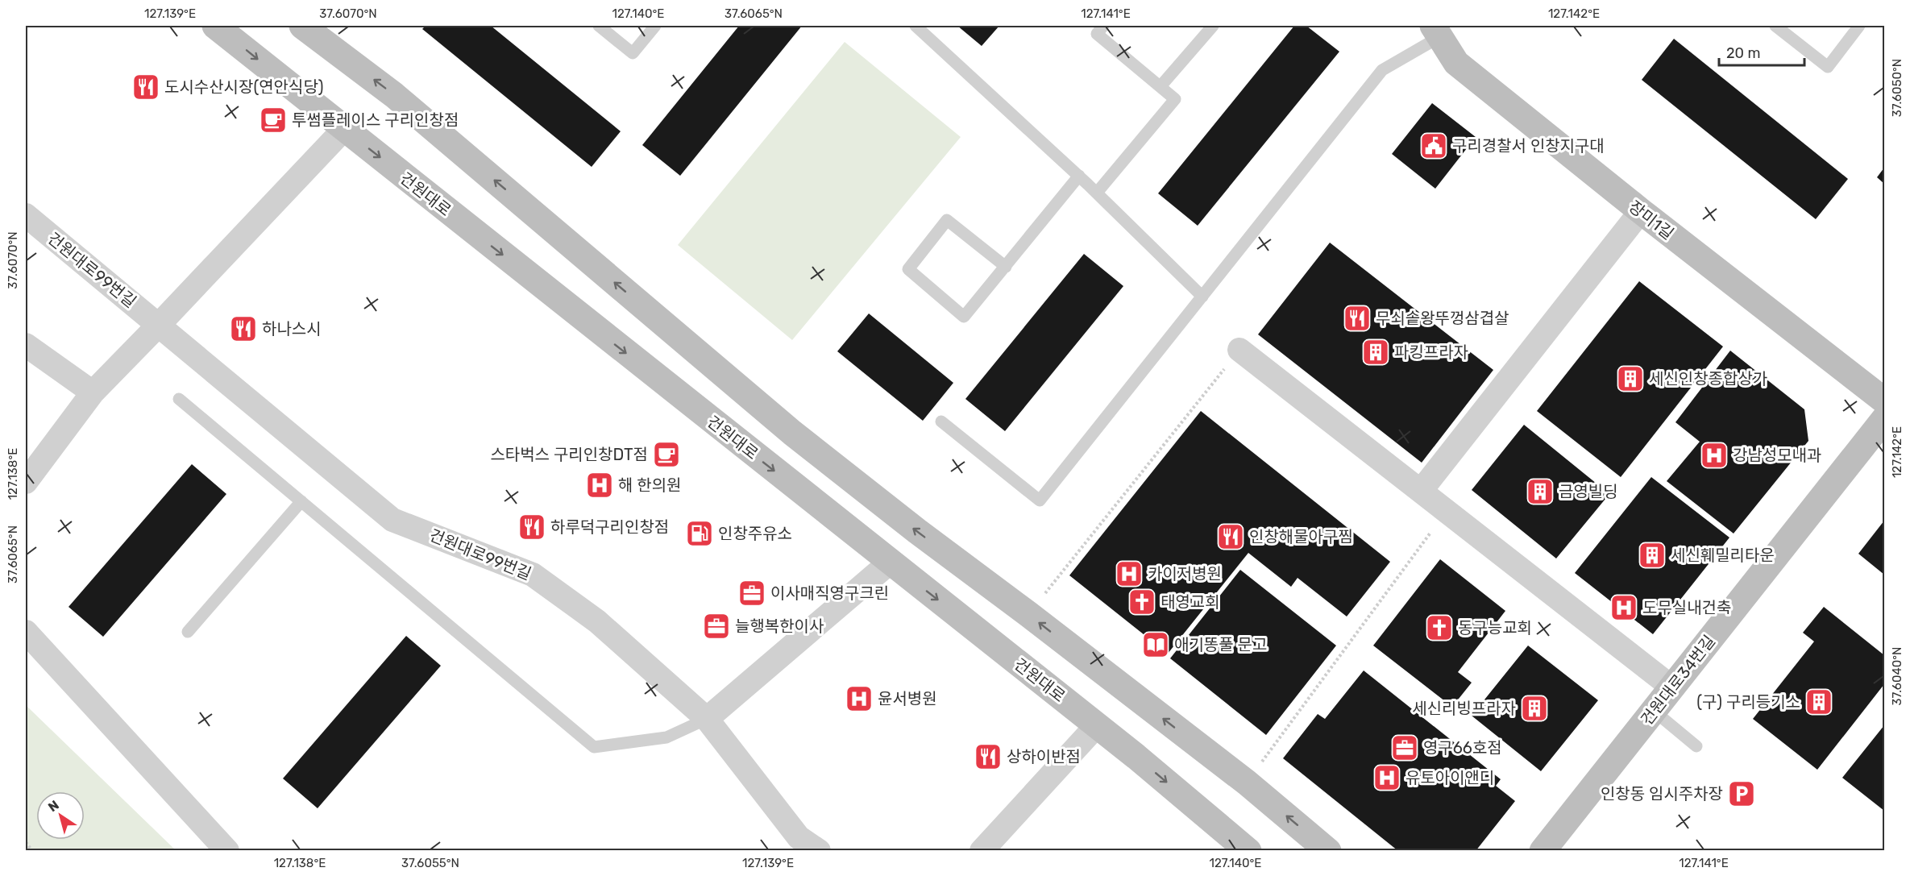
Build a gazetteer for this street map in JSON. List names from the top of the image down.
{
  "streets": {
    "street": [
      "건원대로",
      "장미1길",
      "건원대로99번길",
      "건원대로34번길"
    ]
  },
  "places": {
    "restaurant": [
      "도시수산시장(연안식당)",
      "무쇠솥왕뚜껑삼겹살",
      "하나스시",
      "하루덕구리인창점",
      "인창해물아구찜",
      "상하이반점"
    ],
    "cafe": ["투썸플레이스 구리인창점", "스타벅스 구리인창DT점"],
    "public building": ["구리경찰서 인창지구대"],
    "building": [
      "파킹프라자",
      "세신인창종합상가",
      "금영빌딩",
      "세신훼밀리타운",
      "(구) 구리등기소",
      "세신리빙프라자"
    ],
    "hospital": [
      "강남성모내과",
      "해 한의원",
      "카이저병원",
      "도무실내건축",
      "윤서병원",
      "유토아이앤디"
    ],
    "fuel station": ["인창주유소"],
    "office": ["이사매직영구크린", "늘행복한이사", "영구66호점"],
    "church": ["태영교회", "동구능교회"],
    "library": ["애기똥풀 문고"],
    "parking": ["인창동 임시주차장"]
  },
  "scale_bar": "20 m",
  "north": "top left",
  "coordinates": [
    "127.139°E",
    "37.6070°N",
    "127.140°E",
    "37.6065°N",
    "127.141°E",
    "127.142°E",
    "37.6050°N",
    "127.138°E",
    "37.6040°N",
    "37.6055°N"
  ]
}
